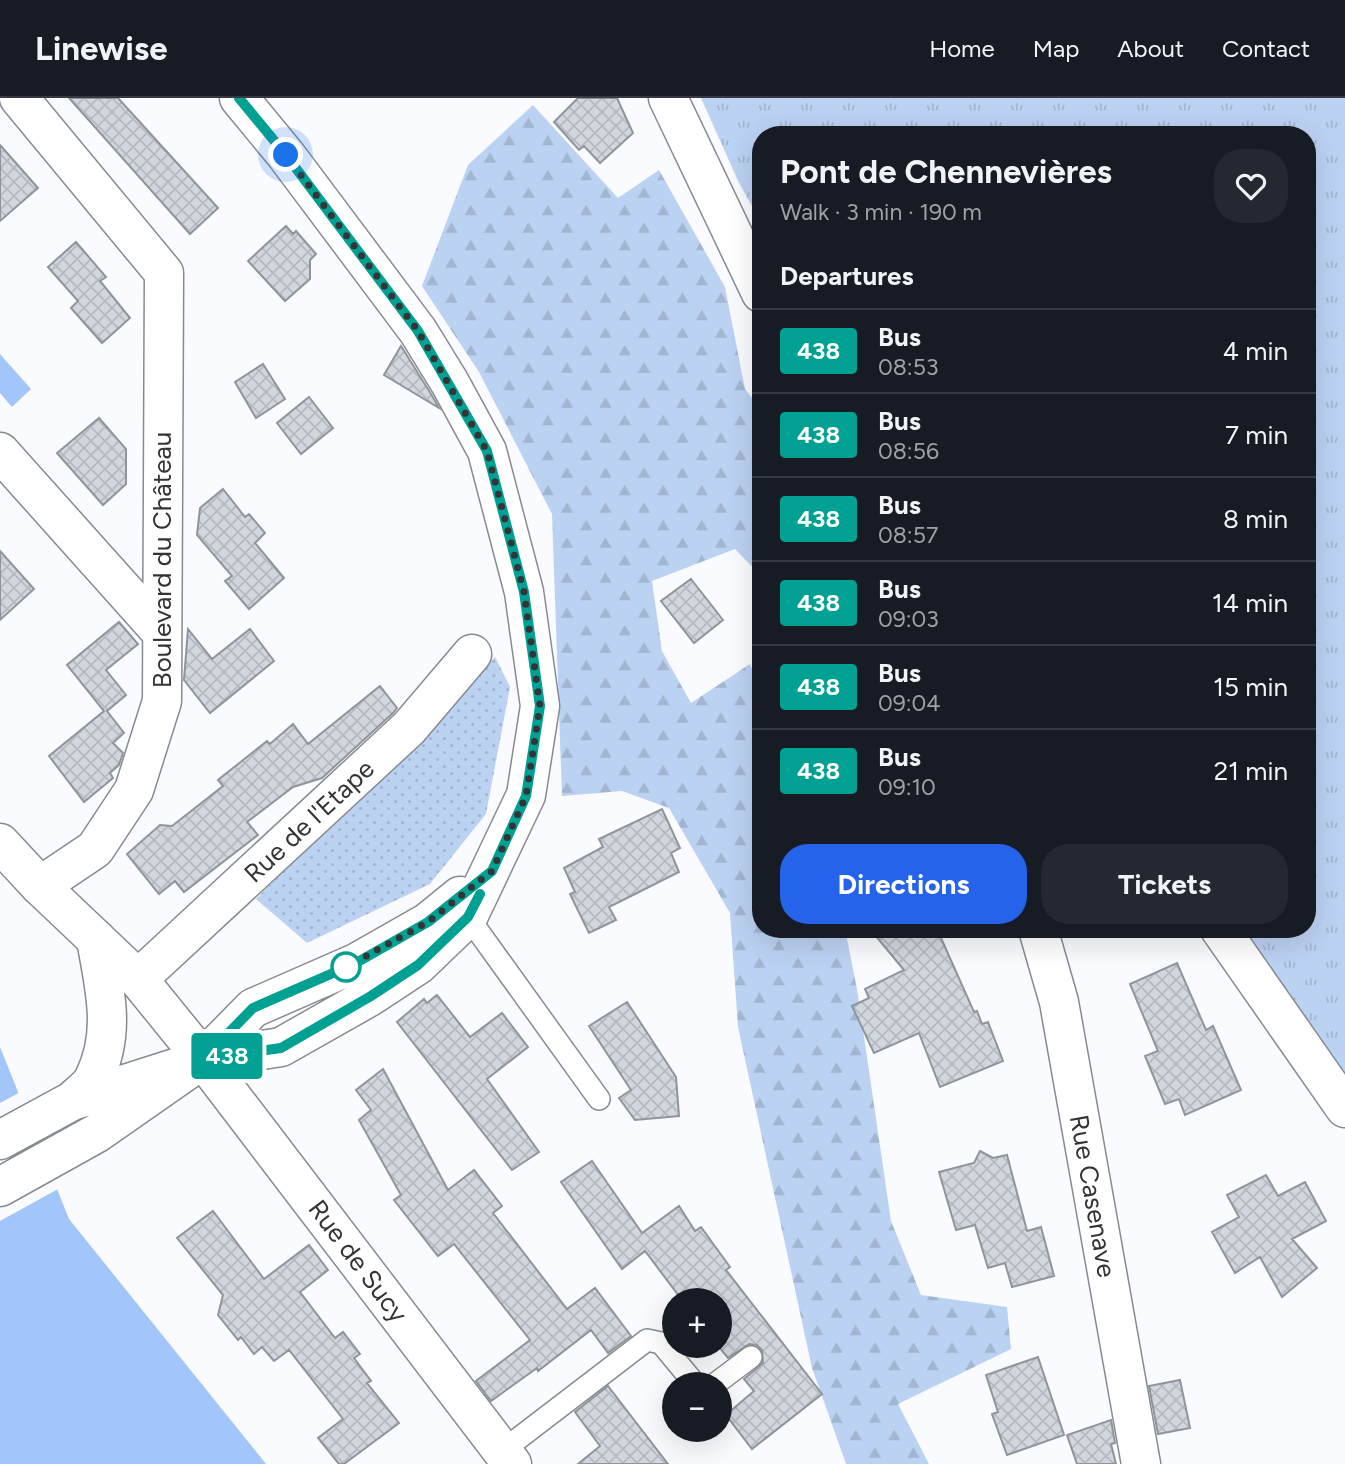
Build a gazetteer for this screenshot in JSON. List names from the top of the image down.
{
  "streets": {
    "street": [
      "Boulevard du Château",
      "Rue de l'Etape",
      "Rue Casenave",
      "Rue de Sucy"
    ]
  },
  "crossings": [
    ["Boulevard du Château", "Rue de Sucy"],
    ["Rue de l'Etape", "Rue de Sucy"]
  ],
  "lines": ["bus line 438"],
  "page": {
    "header": "Linewise",
    "nav": [
      "Home",
      "Map",
      "About",
      "Contact"
    ],
    "on_map": "438",
    "heading": [
      ["Pont de Chennevières", "Walk · 3 min · 190 m"],
      "Departures"
    ],
    "list": [
      {
        "mark": "438",
        "name": "Bus",
        "note": "08:53",
        "value": "4 min"
      },
      {
        "mark": "438",
        "name": "Bus",
        "note": "08:56",
        "value": "7 min"
      },
      {
        "mark": "438",
        "name": "Bus",
        "note": "08:57",
        "value": "8 min"
      },
      {
        "mark": "438",
        "name": "Bus",
        "note": "09:03",
        "value": "14 min"
      },
      {
        "mark": "438",
        "name": "Bus",
        "note": "09:04",
        "value": "15 min"
      },
      {
        "mark": "438",
        "name": "Bus",
        "note": "09:10",
        "value": "21 min"
      }
    ],
    "buttons": ["Directions", "Tickets"],
    "map_buttons": ["+", "−"]
  }
}
